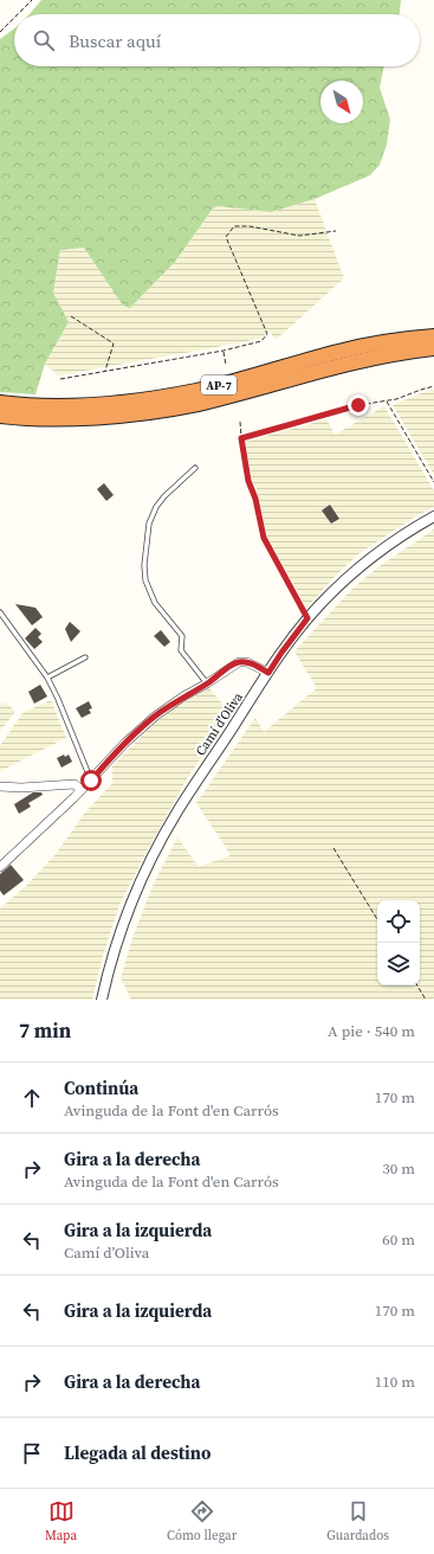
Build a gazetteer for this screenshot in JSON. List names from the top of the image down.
{
  "streets": {
    "highway": ["AP-7"],
    "street": ["Camí d’Oliva"]
  },
  "north": "bottom right",
  "page": {
    "search": "Buscar aquí",
    "heading": ["7 min", "A pie · 540 m"],
    "list": [
      ["Continúa", "Avinguda de la Font d'en Carrós", "170 m"],
      ["Gira a la derecha", "Avinguda de la Font d'en Carrós", "30 m"],
      ["Gira a la izquierda", "Camí d’Oliva", "60 m"],
      ["Gira a la izquierda", "170 m"],
      ["Gira a la derecha", "110 m"],
      "Llegada al destino"
    ],
    "nav": ["Mapa", "Cómo llegar", "Guardados"]
  }
}
